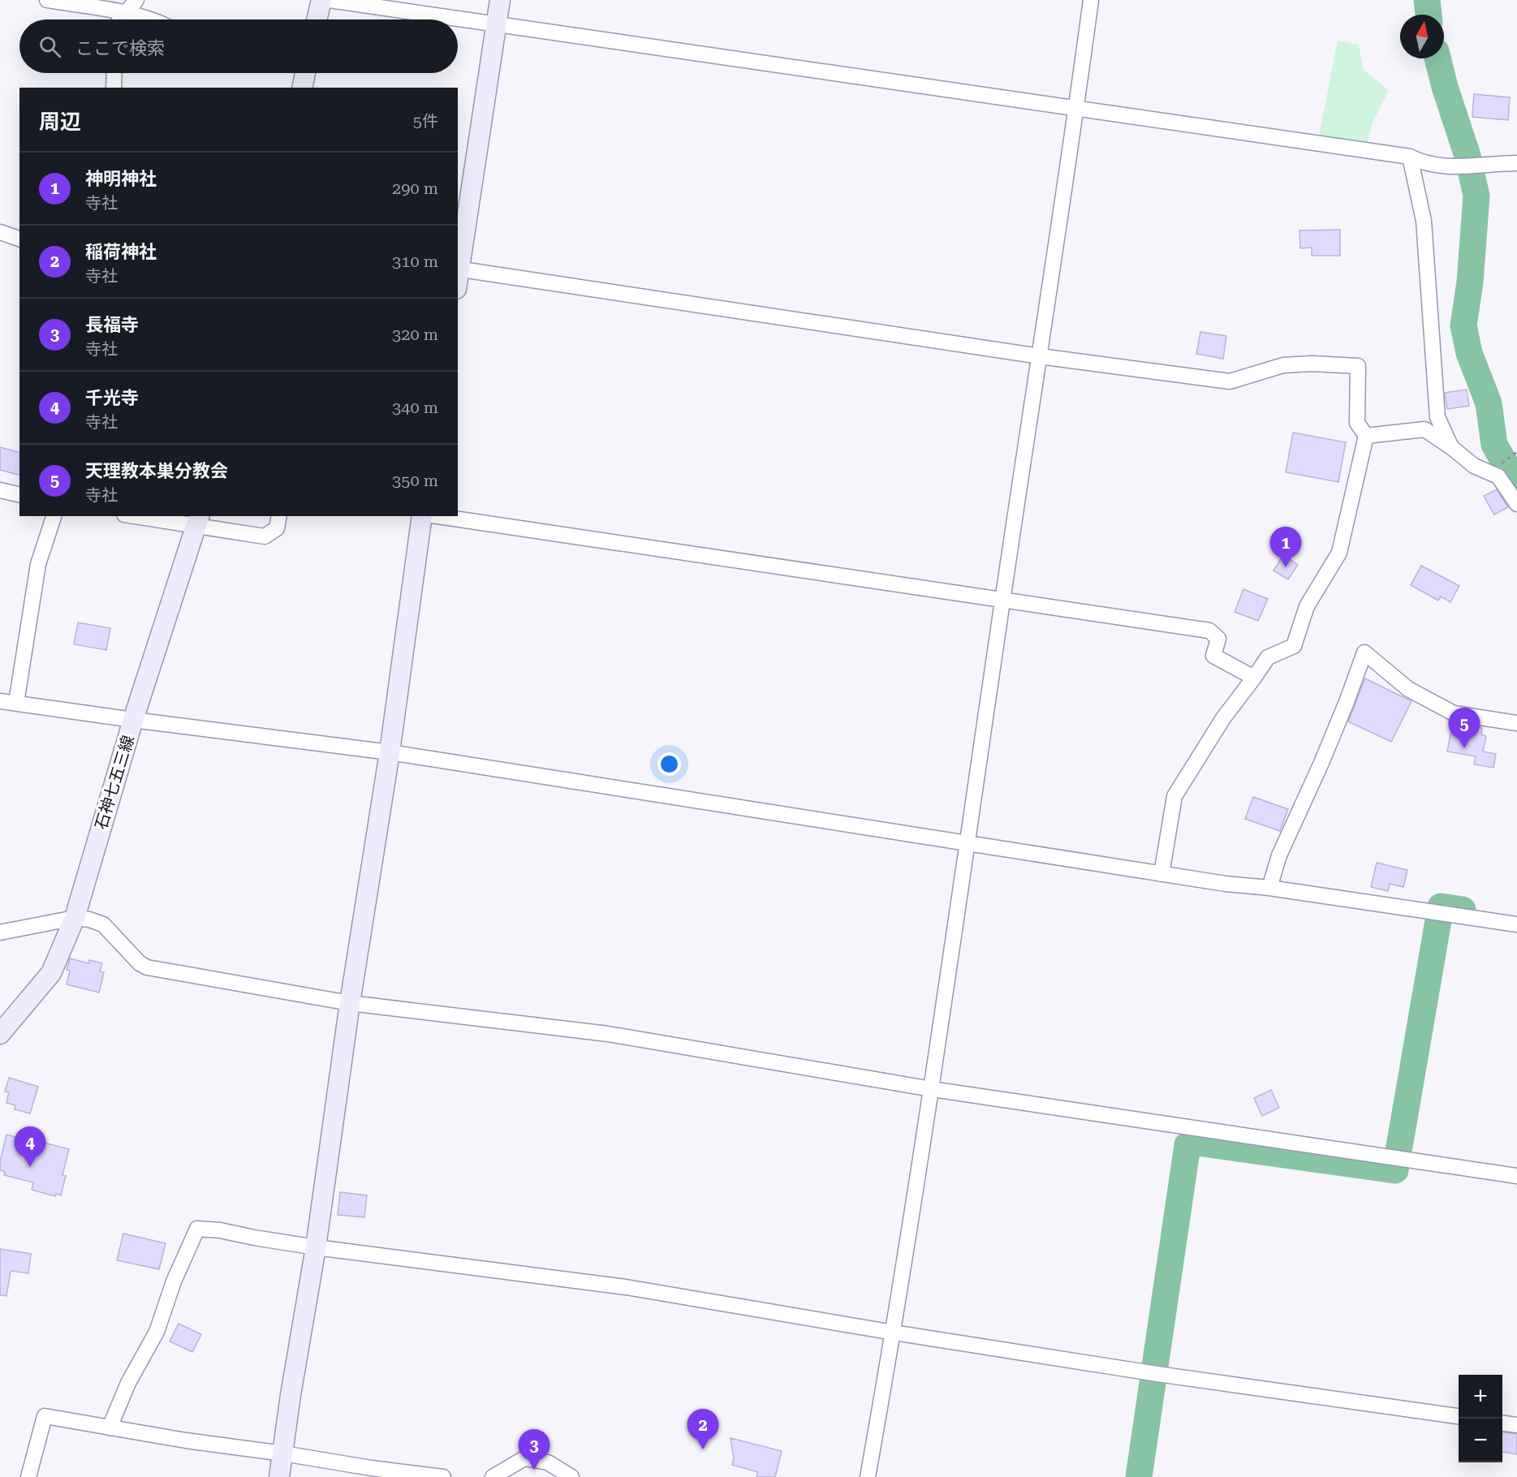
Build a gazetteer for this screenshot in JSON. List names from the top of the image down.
{
  "streets": {
    "street": ["石神七五三線"]
  },
  "north": "top",
  "page": {
    "search": "ここで検索",
    "heading": ["周辺", "5件"],
    "list": [
      {
        "mark": "1",
        "name": "神明神社",
        "note": "寺社",
        "value": "290 m"
      },
      {
        "mark": "2",
        "name": "稲荷神社",
        "note": "寺社",
        "value": "310 m"
      },
      {
        "mark": "3",
        "name": "長福寺",
        "note": "寺社",
        "value": "320 m"
      },
      {
        "mark": "4",
        "name": "千光寺",
        "note": "寺社",
        "value": "340 m"
      },
      {
        "mark": "5",
        "name": "天理教本巣分教会",
        "note": "寺社",
        "value": "350 m"
      }
    ],
    "pins": [
      "1",
      "5",
      "4",
      "2",
      "3"
    ],
    "map_buttons": ["+", "−"]
  }
}
